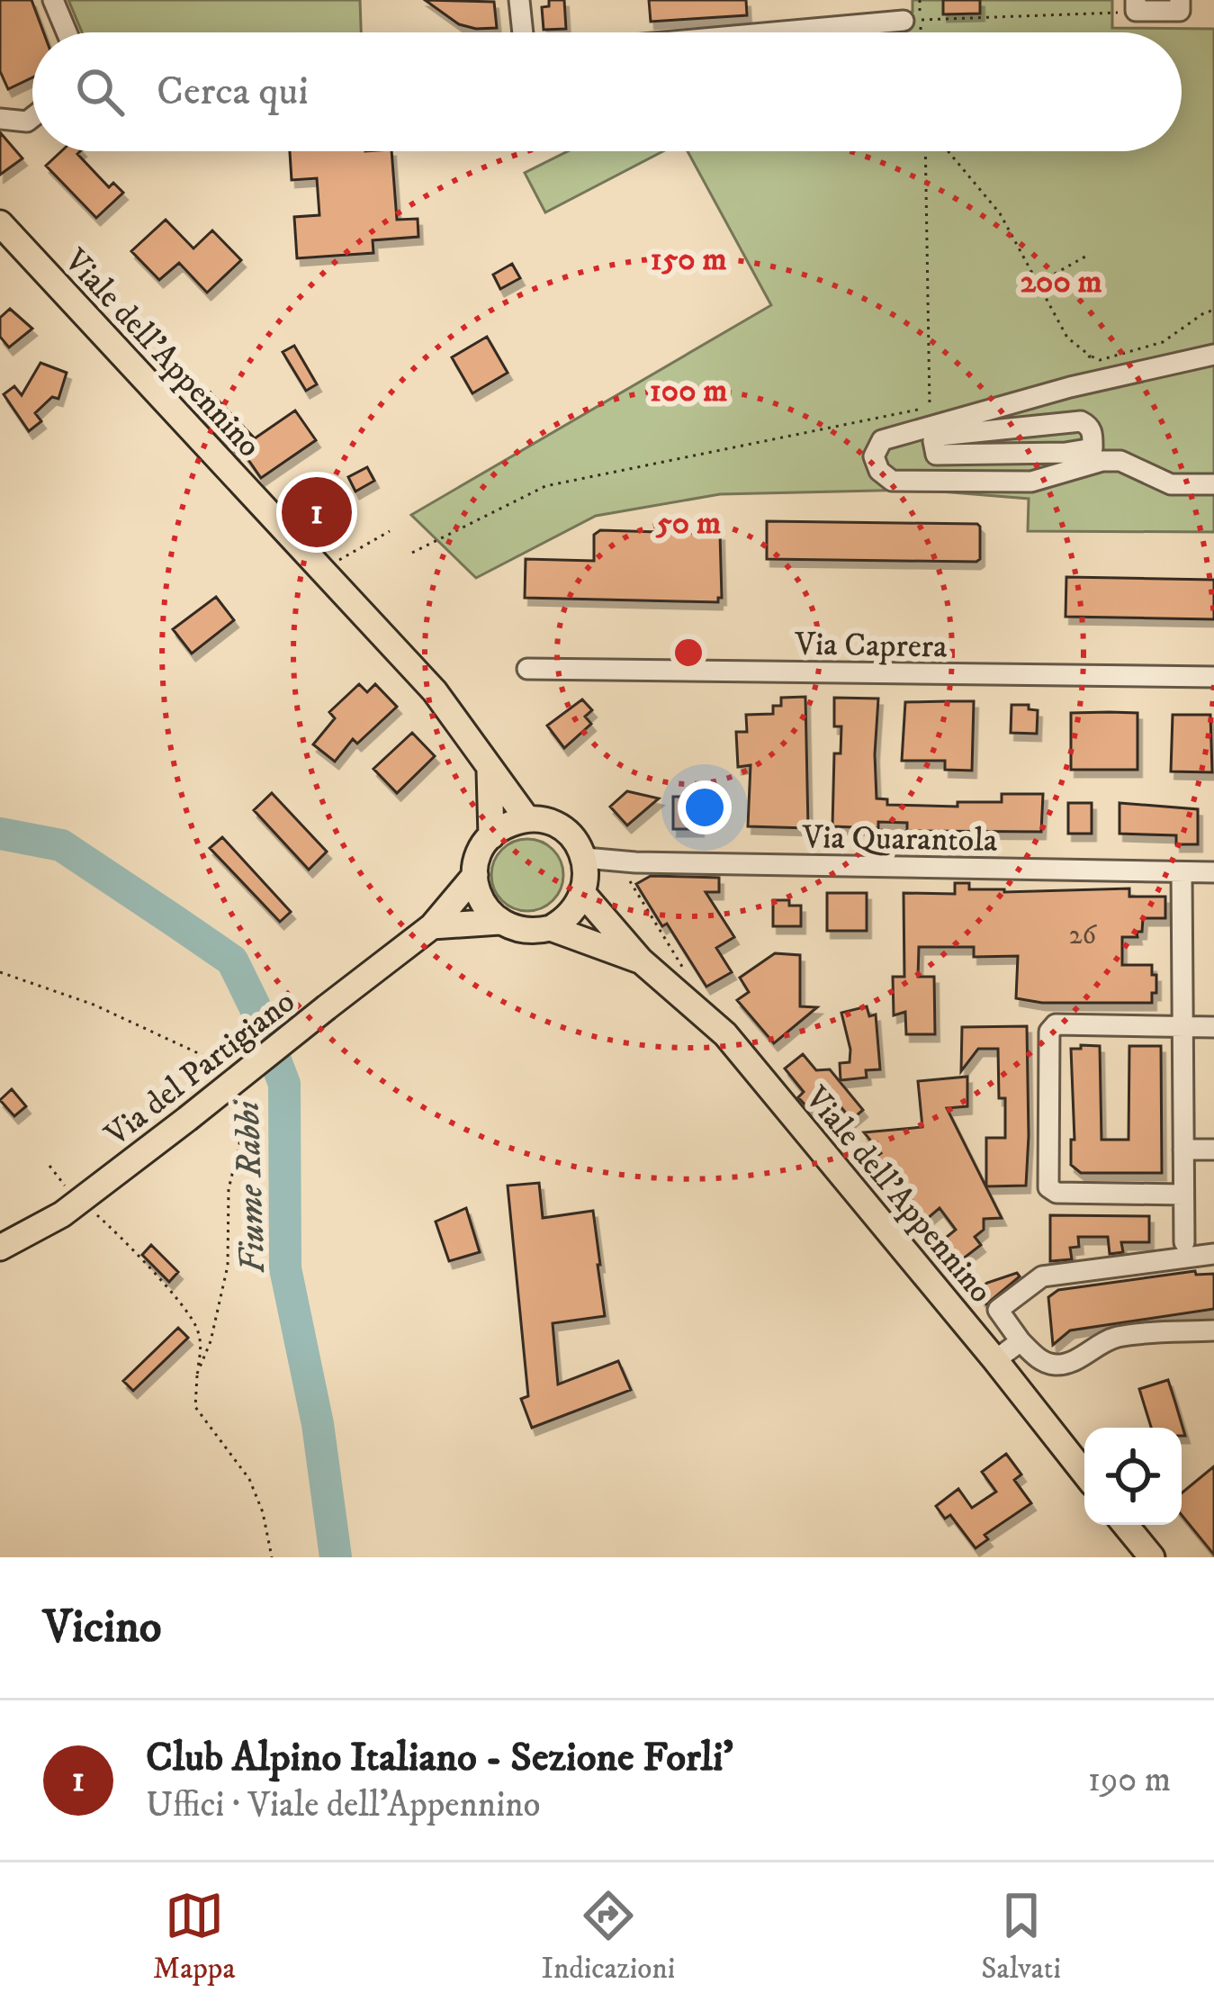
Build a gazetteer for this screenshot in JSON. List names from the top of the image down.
{
  "streets": {
    "main road": ["Viale dell'Appennino", "Via del Partigiano"],
    "street": ["Via Caprera", "Via Quarantola"]
  },
  "crossings": [
    ["Viale dell'Appennino", "Via Quarantola"],
    ["Viale dell'Appennino", "Via del Partigiano"],
    ["Via Quarantola", "Via del Partigiano"]
  ],
  "water": ["Fiume Rabbi"],
  "house_numbers": ["26"],
  "page": {
    "search": "Cerca qui",
    "pins": "1",
    "heading": "Vicino",
    "list": [
      {
        "mark": "1",
        "name": "Club Alpino Italiano - Sezione Forli'",
        "note": "Uffici · Viale dell'Appennino",
        "value": "190 m"
      }
    ],
    "nav": ["Mappa", "Indicazioni", "Salvati"]
  },
  "rings": [
    "150 m",
    "200 m",
    "100 m",
    "50 m"
  ]
}
